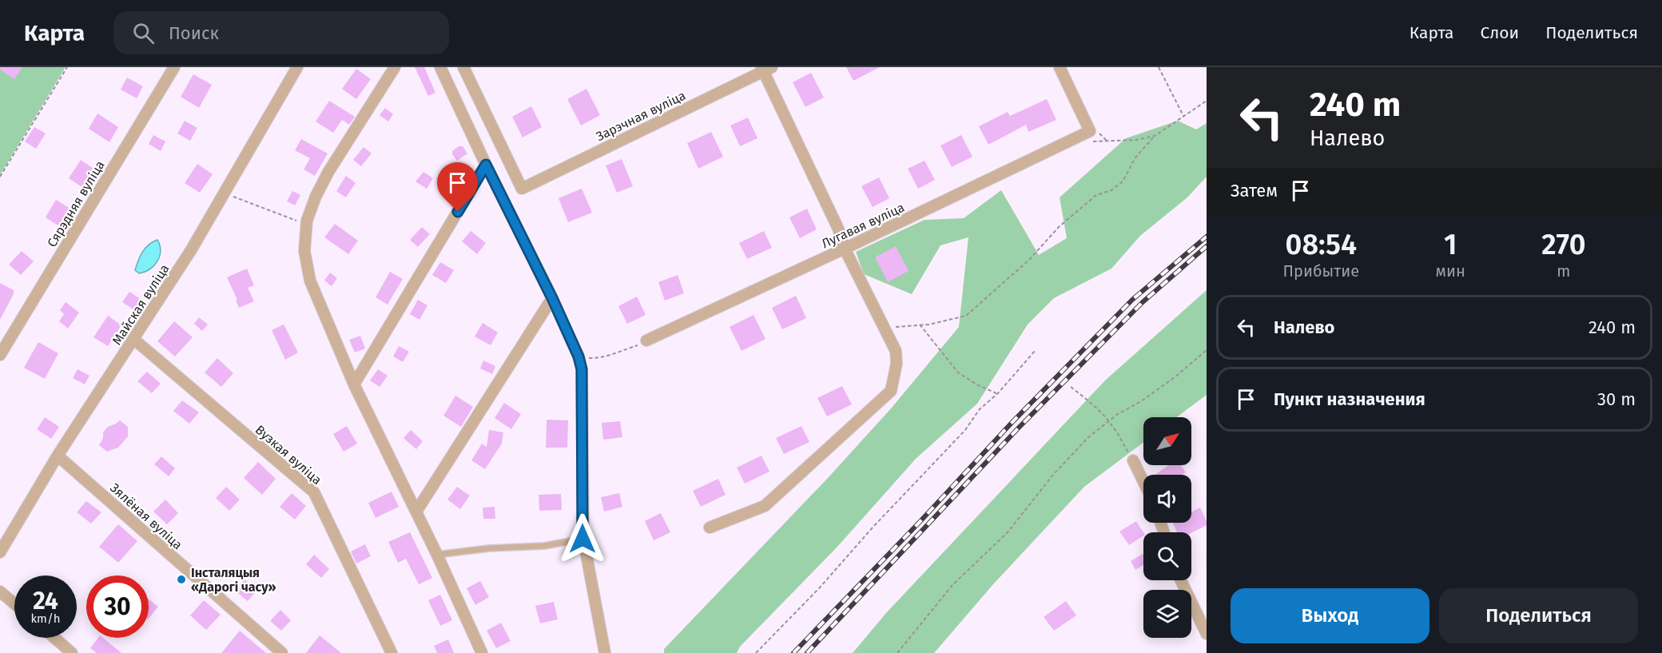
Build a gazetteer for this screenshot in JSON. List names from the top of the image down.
{
  "streets": {
    "street": [
      "Зарэчная вуліца",
      "Сярэдняя вуліца",
      "Лугавая вуліца",
      "Майская вуліца",
      "Вузкая вуліца",
      "Зялёная вуліца"
    ]
  },
  "crossings": [
    ["Майская вуліца", "Вузкая вуліца"],
    ["Майская вуліца", "Зялёная вуліца"]
  ],
  "places": ["Інсталяцыя «Дарогі часу»"],
  "north": "top right",
  "page": {
    "header": "Карта",
    "search": "Поиск",
    "nav": ["Карта", "Слои", "Поделиться"],
    "turn": ["240 m", "Налево"],
    "then": "Затем",
    "eta": [
      "08:54",
      "Прибытие",
      "1",
      "мин",
      "270",
      "m"
    ],
    "list": [
      {
        "name": "Налево",
        "value": "240 m"
      },
      {
        "name": "Пункт назначения",
        "value": "30 m"
      }
    ],
    "speed": "24 km/h",
    "limit": "30",
    "buttons": ["Выход", "Поделиться"]
  }
}
